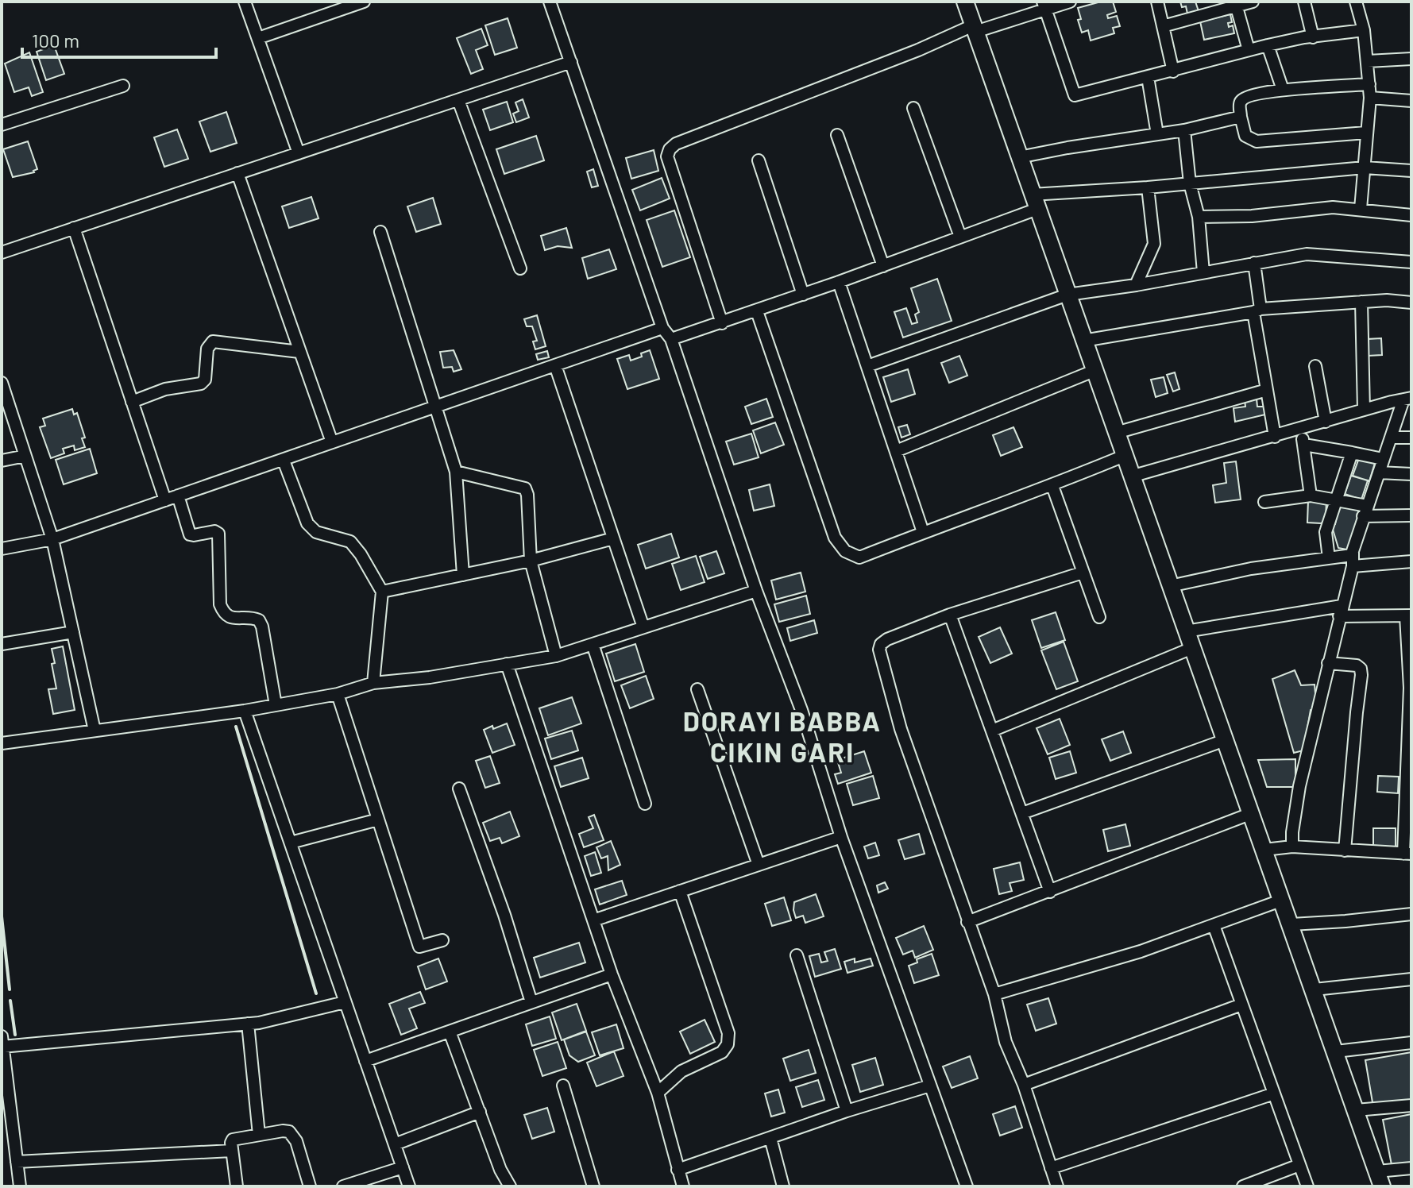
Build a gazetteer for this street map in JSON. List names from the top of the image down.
{
  "districts": ["DORAYI BABBA CIKIN GARI"],
  "scale_bar": "100 m"
}
